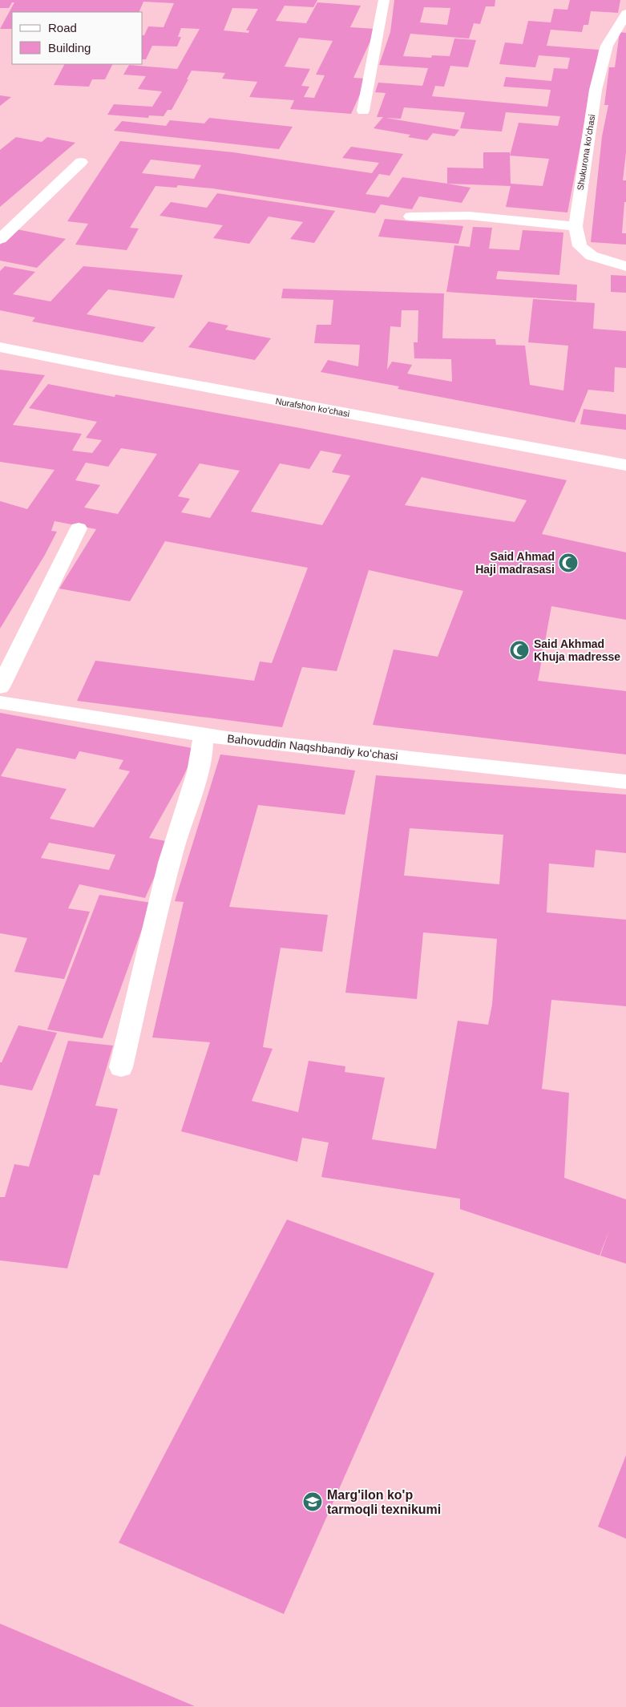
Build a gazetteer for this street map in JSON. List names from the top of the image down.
{
  "streets": {
    "street": ["Shukurona koʻchasi", "Nurafshon koʻchasi", "Bahovuddin Naqshbandiy koʻchasi"]
  },
  "places": {
    "mosque": ["Said Ahmad Haji madrasasi", "Said Akhmad Khuja madresse"],
    "school or university": ["Marg'ilon ko'p tarmoqli texnikumi"]
  },
  "legend": ["Road", "Building"]
}
